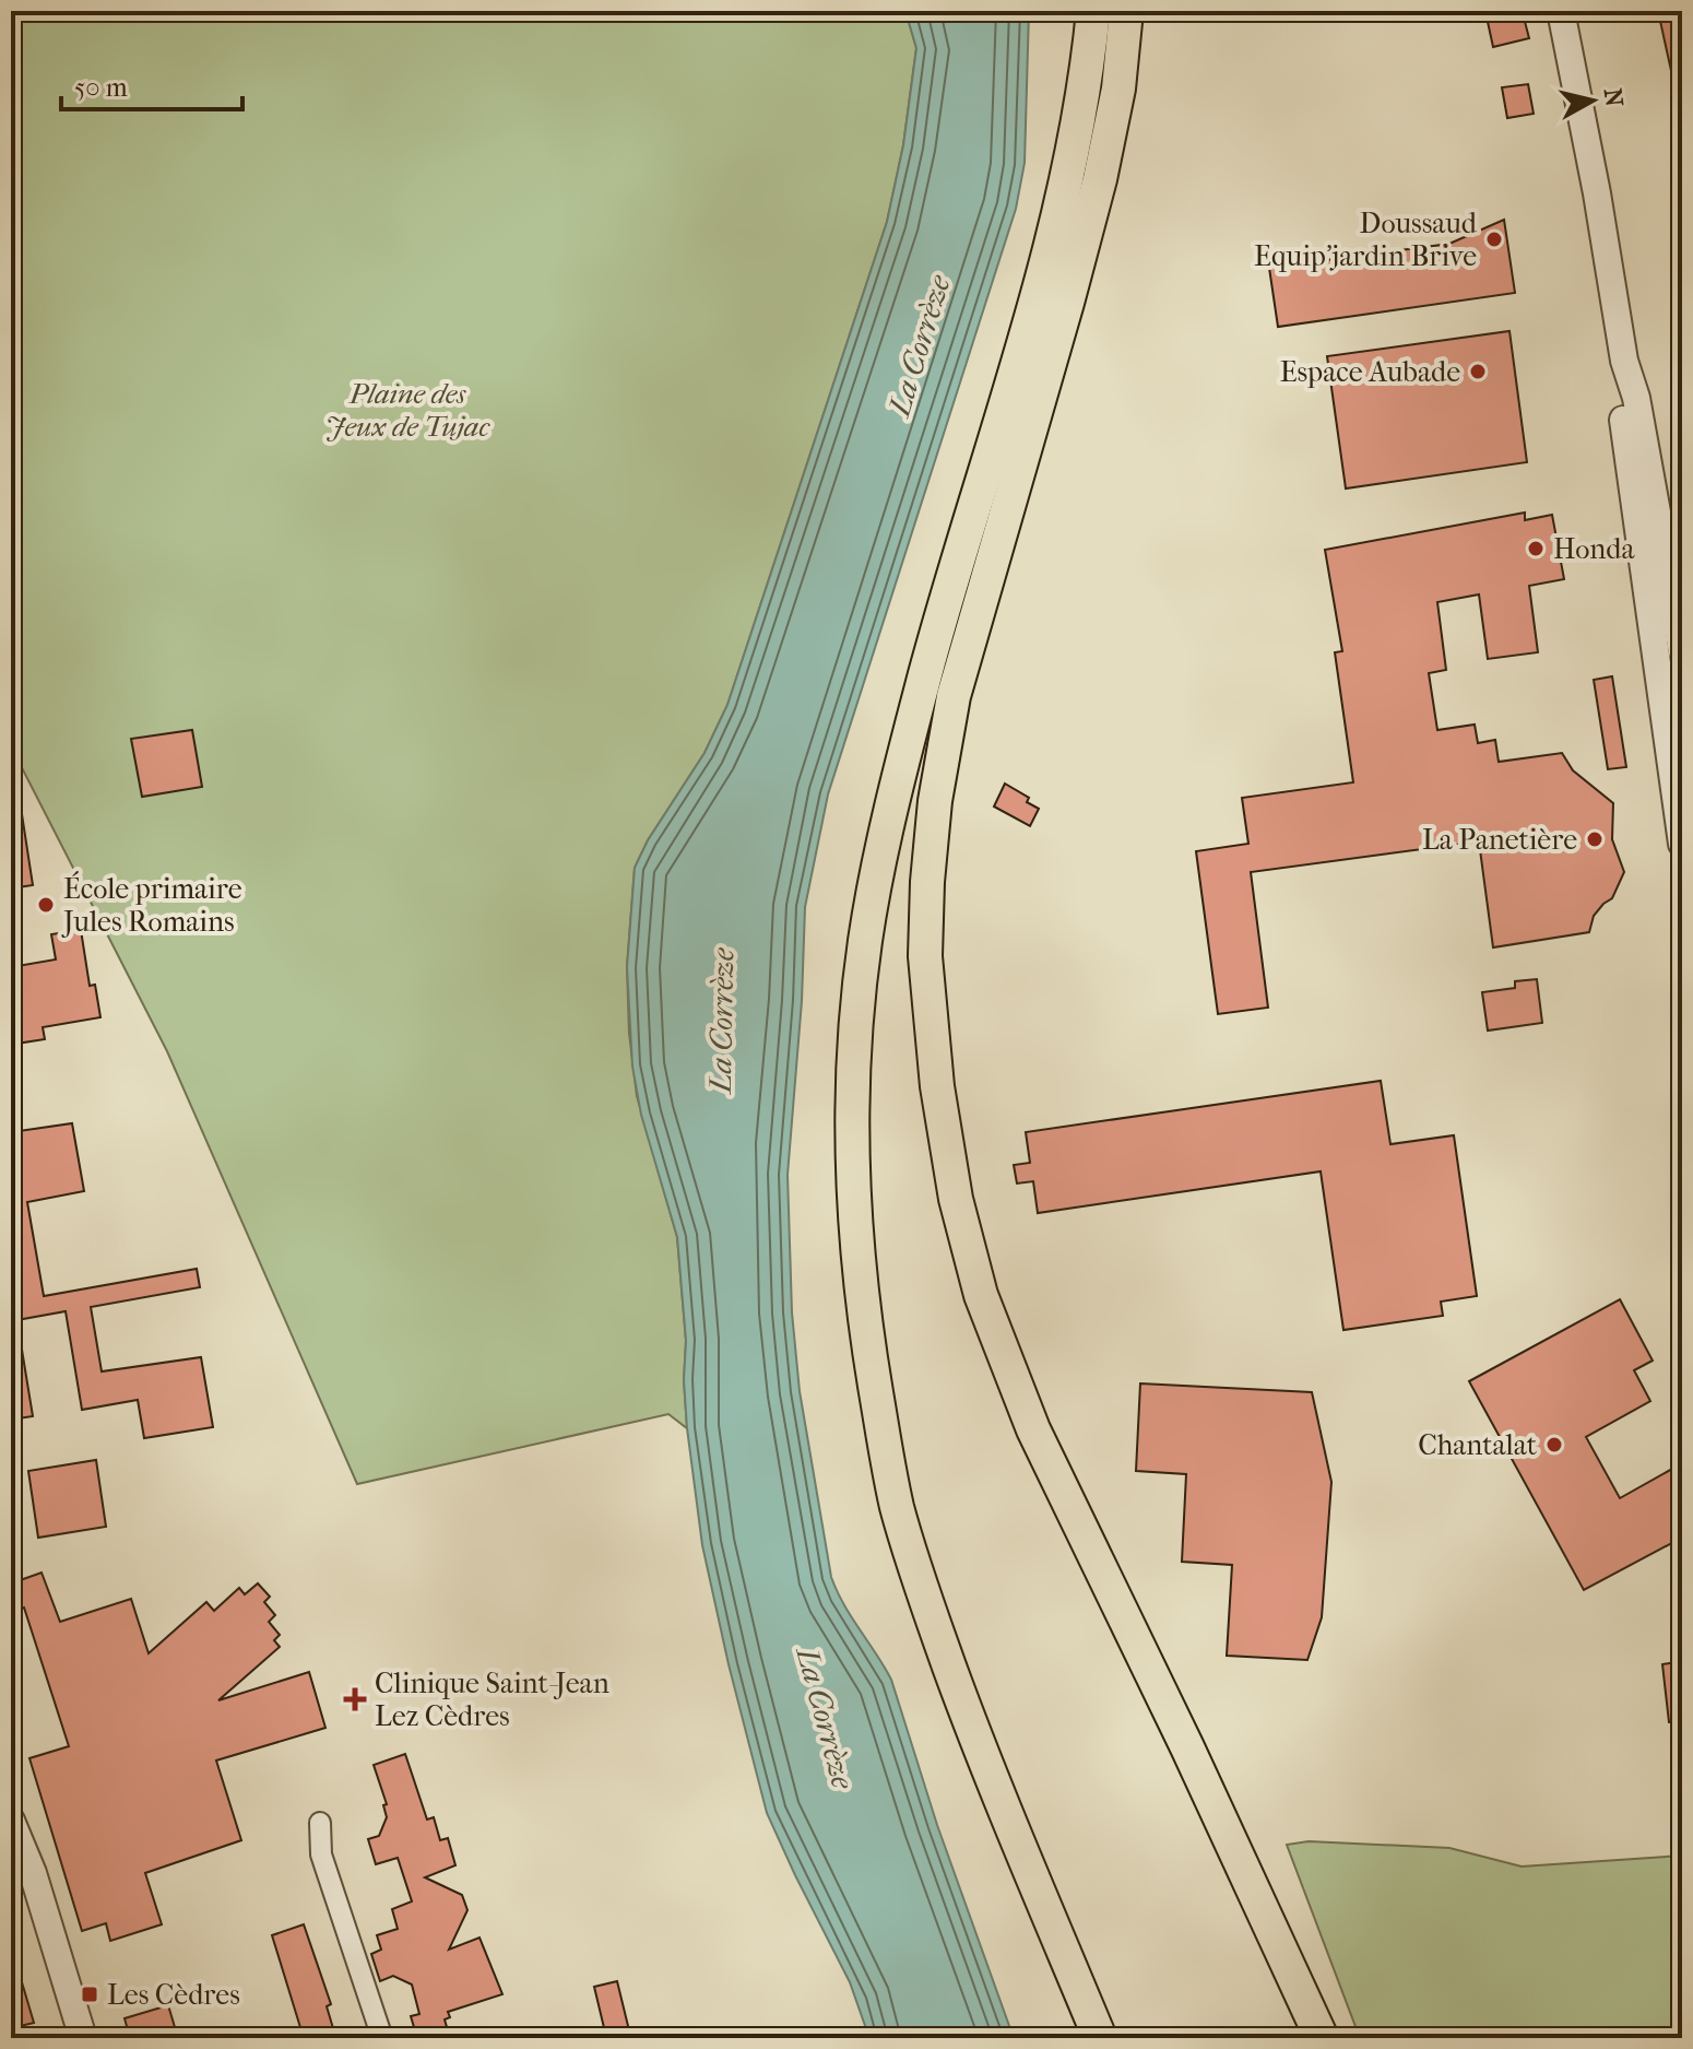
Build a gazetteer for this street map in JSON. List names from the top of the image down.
{
  "water": ["La Corrèze"],
  "parks": ["Plaine des Jeux de Tujac"],
  "places": {
    "other": [
      "Doussaud Equip'jardin Brive",
      "Espace Aubade",
      "Honda",
      "La Panetière",
      "École primaire Jules Romains",
      "Chantalat"
    ],
    "health": ["Clinique Saint-Jean Lez Cèdres"],
    "transit": ["Les Cèdres"]
  },
  "scale_bar": "50 m",
  "north": "right"
}
